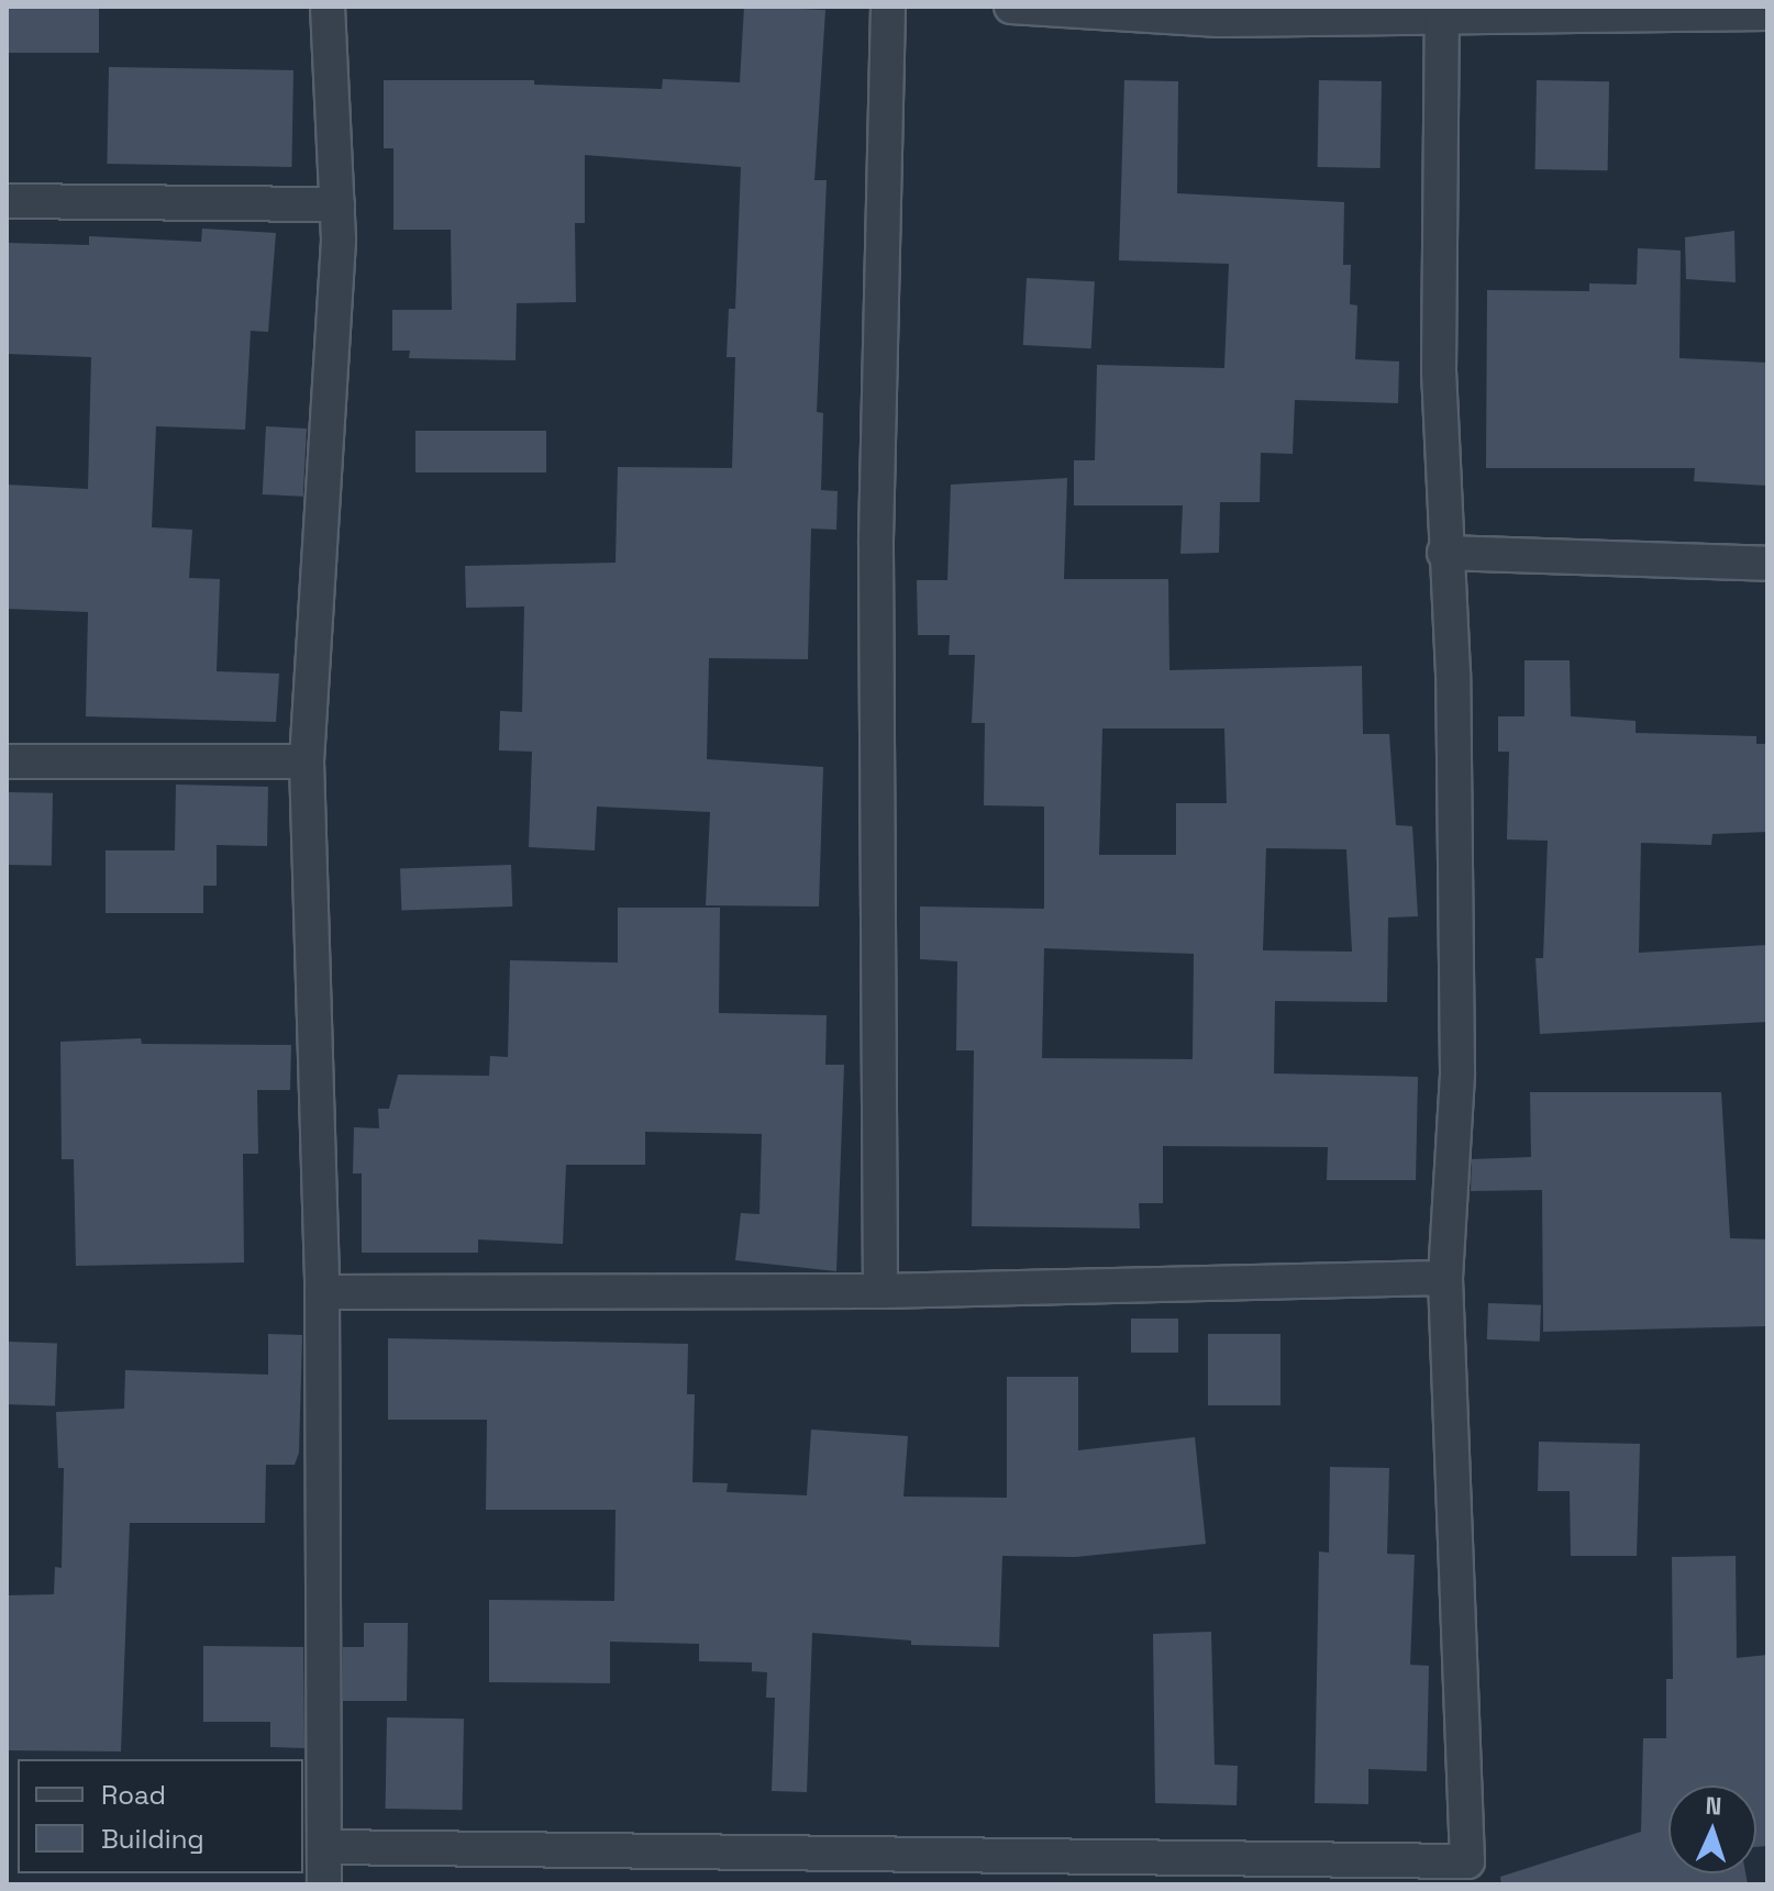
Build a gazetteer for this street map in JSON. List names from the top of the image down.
{
  "legend": ["Road", "Building"],
  "north": "top"
}
